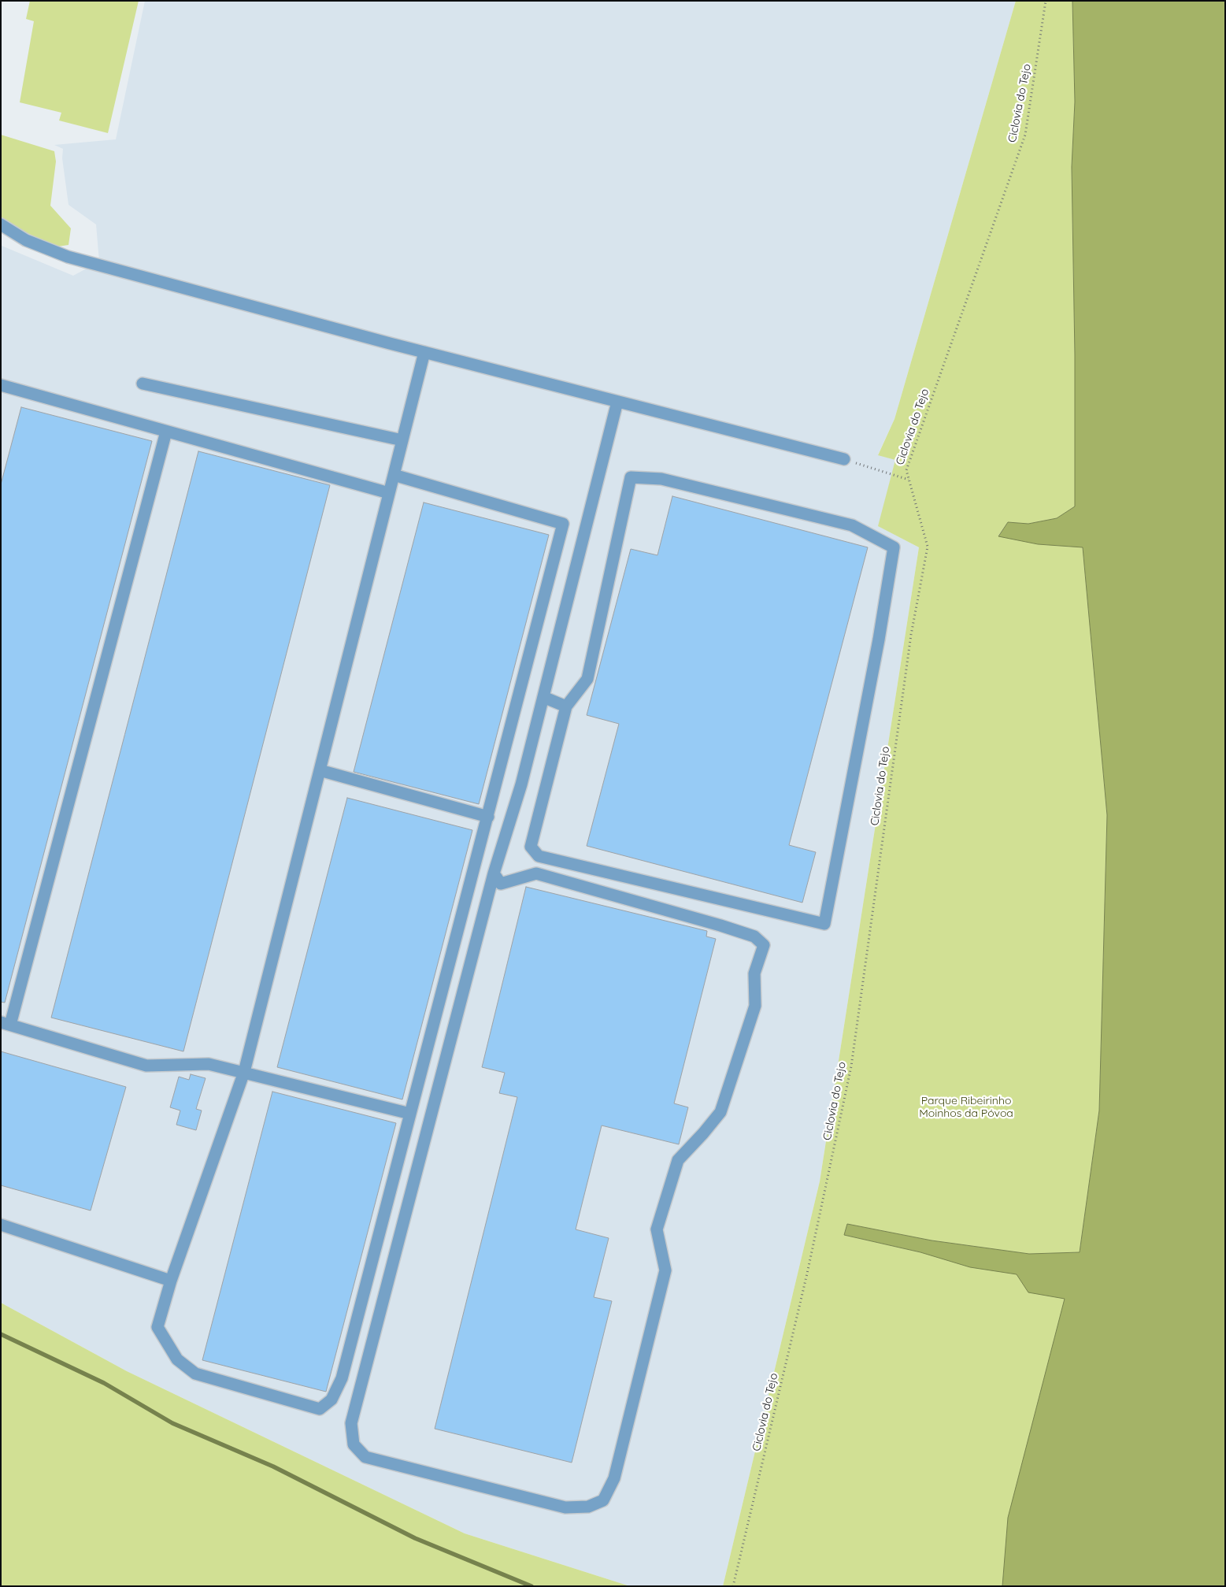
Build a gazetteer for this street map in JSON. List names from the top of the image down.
{
  "streets": {
    "path": ["Ciclovia do Tejo"]
  },
  "parks": ["Parque Ribeirinho Moinhos da Póvoa"]
}
